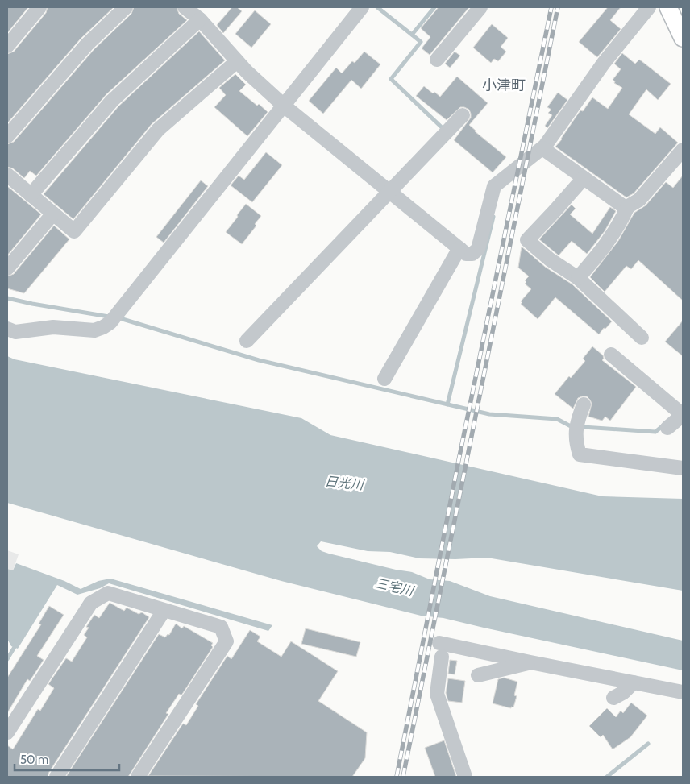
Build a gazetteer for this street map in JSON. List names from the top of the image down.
{
  "districts": ["小津町"],
  "water": ["日光川", "三宅川"],
  "scale_bar": "50 m"
}
